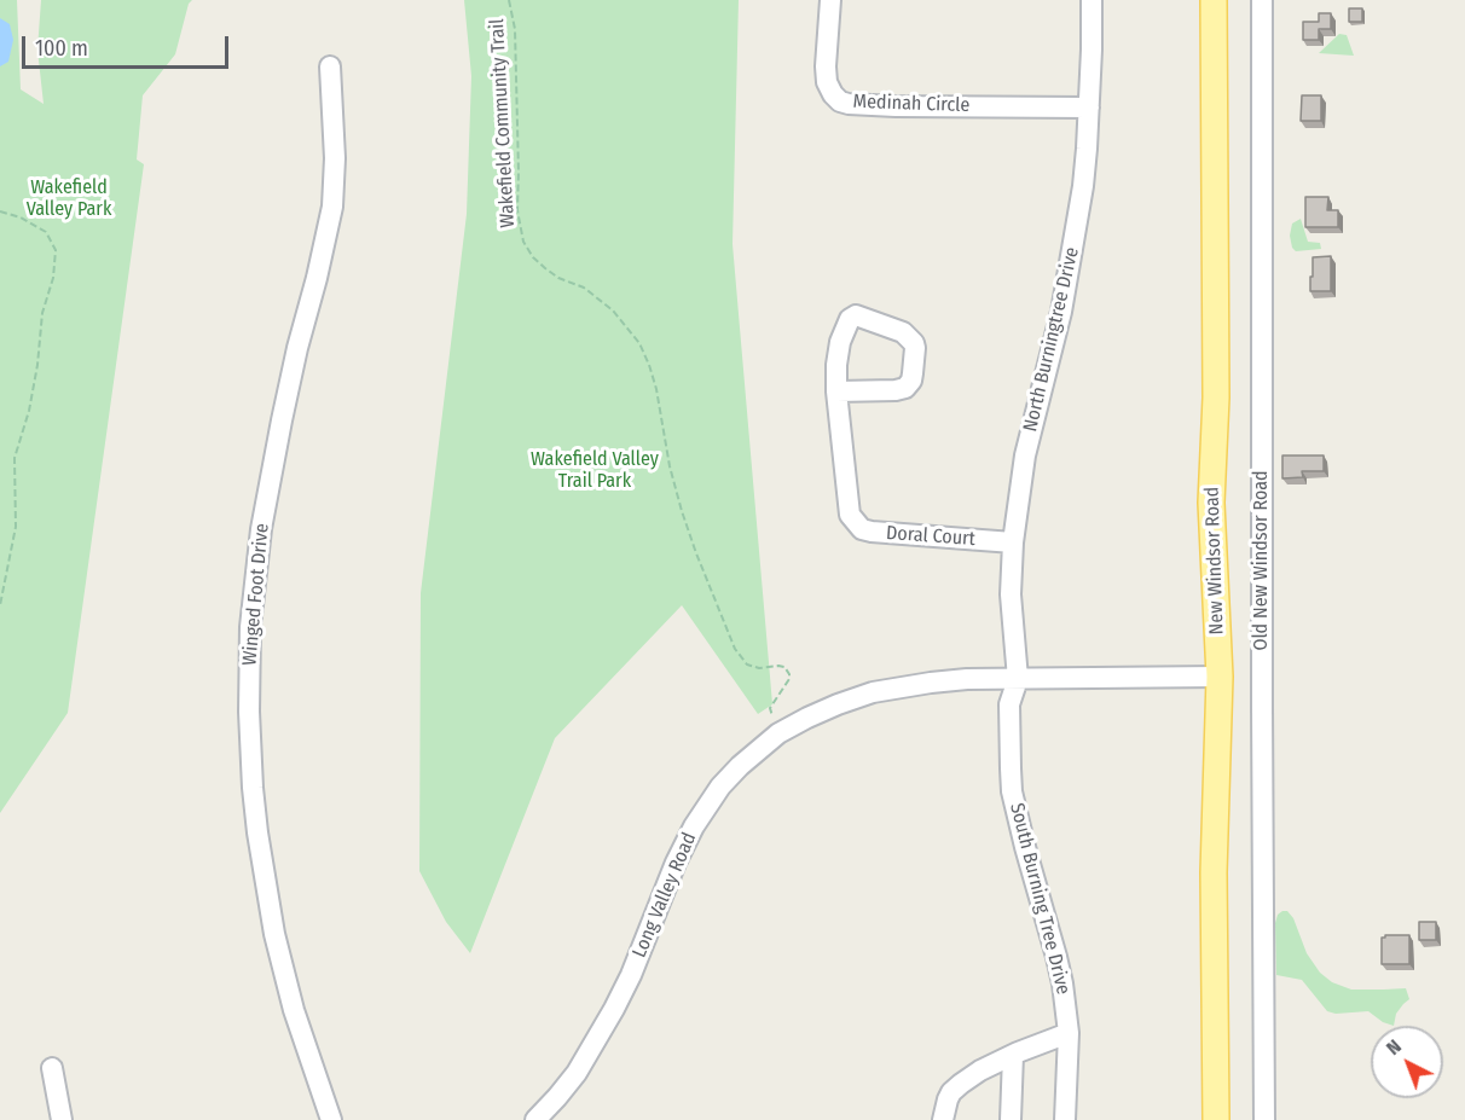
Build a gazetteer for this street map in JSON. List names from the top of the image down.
{
  "streets": {
    "main road": ["New Windsor Road"],
    "street": [
      "Medinah Circle",
      "North Burningtree Drive",
      "Doral Court",
      "Old New Windsor Road",
      "Winged Foot Drive",
      "Long Valley Road",
      "South Burning Tree Drive"
    ],
    "path": ["Wakefield Community Trail"]
  },
  "crossings": [
    ["Medinah Circle", "North Burningtree Drive"],
    ["Wakefield Community Trail", "Long Valley Road"],
    ["North Burningtree Drive", "Doral Court"],
    ["North Burningtree Drive", "Long Valley Road"],
    ["North Burningtree Drive", "South Burning Tree Drive"],
    ["New Windsor Road", "Long Valley Road"],
    ["Long Valley Road", "South Burning Tree Drive"]
  ],
  "parks": ["Wakefield Valley Park", "Wakefield Valley Trail Park"],
  "scale_bar": "100 m",
  "north": "top left"
}
